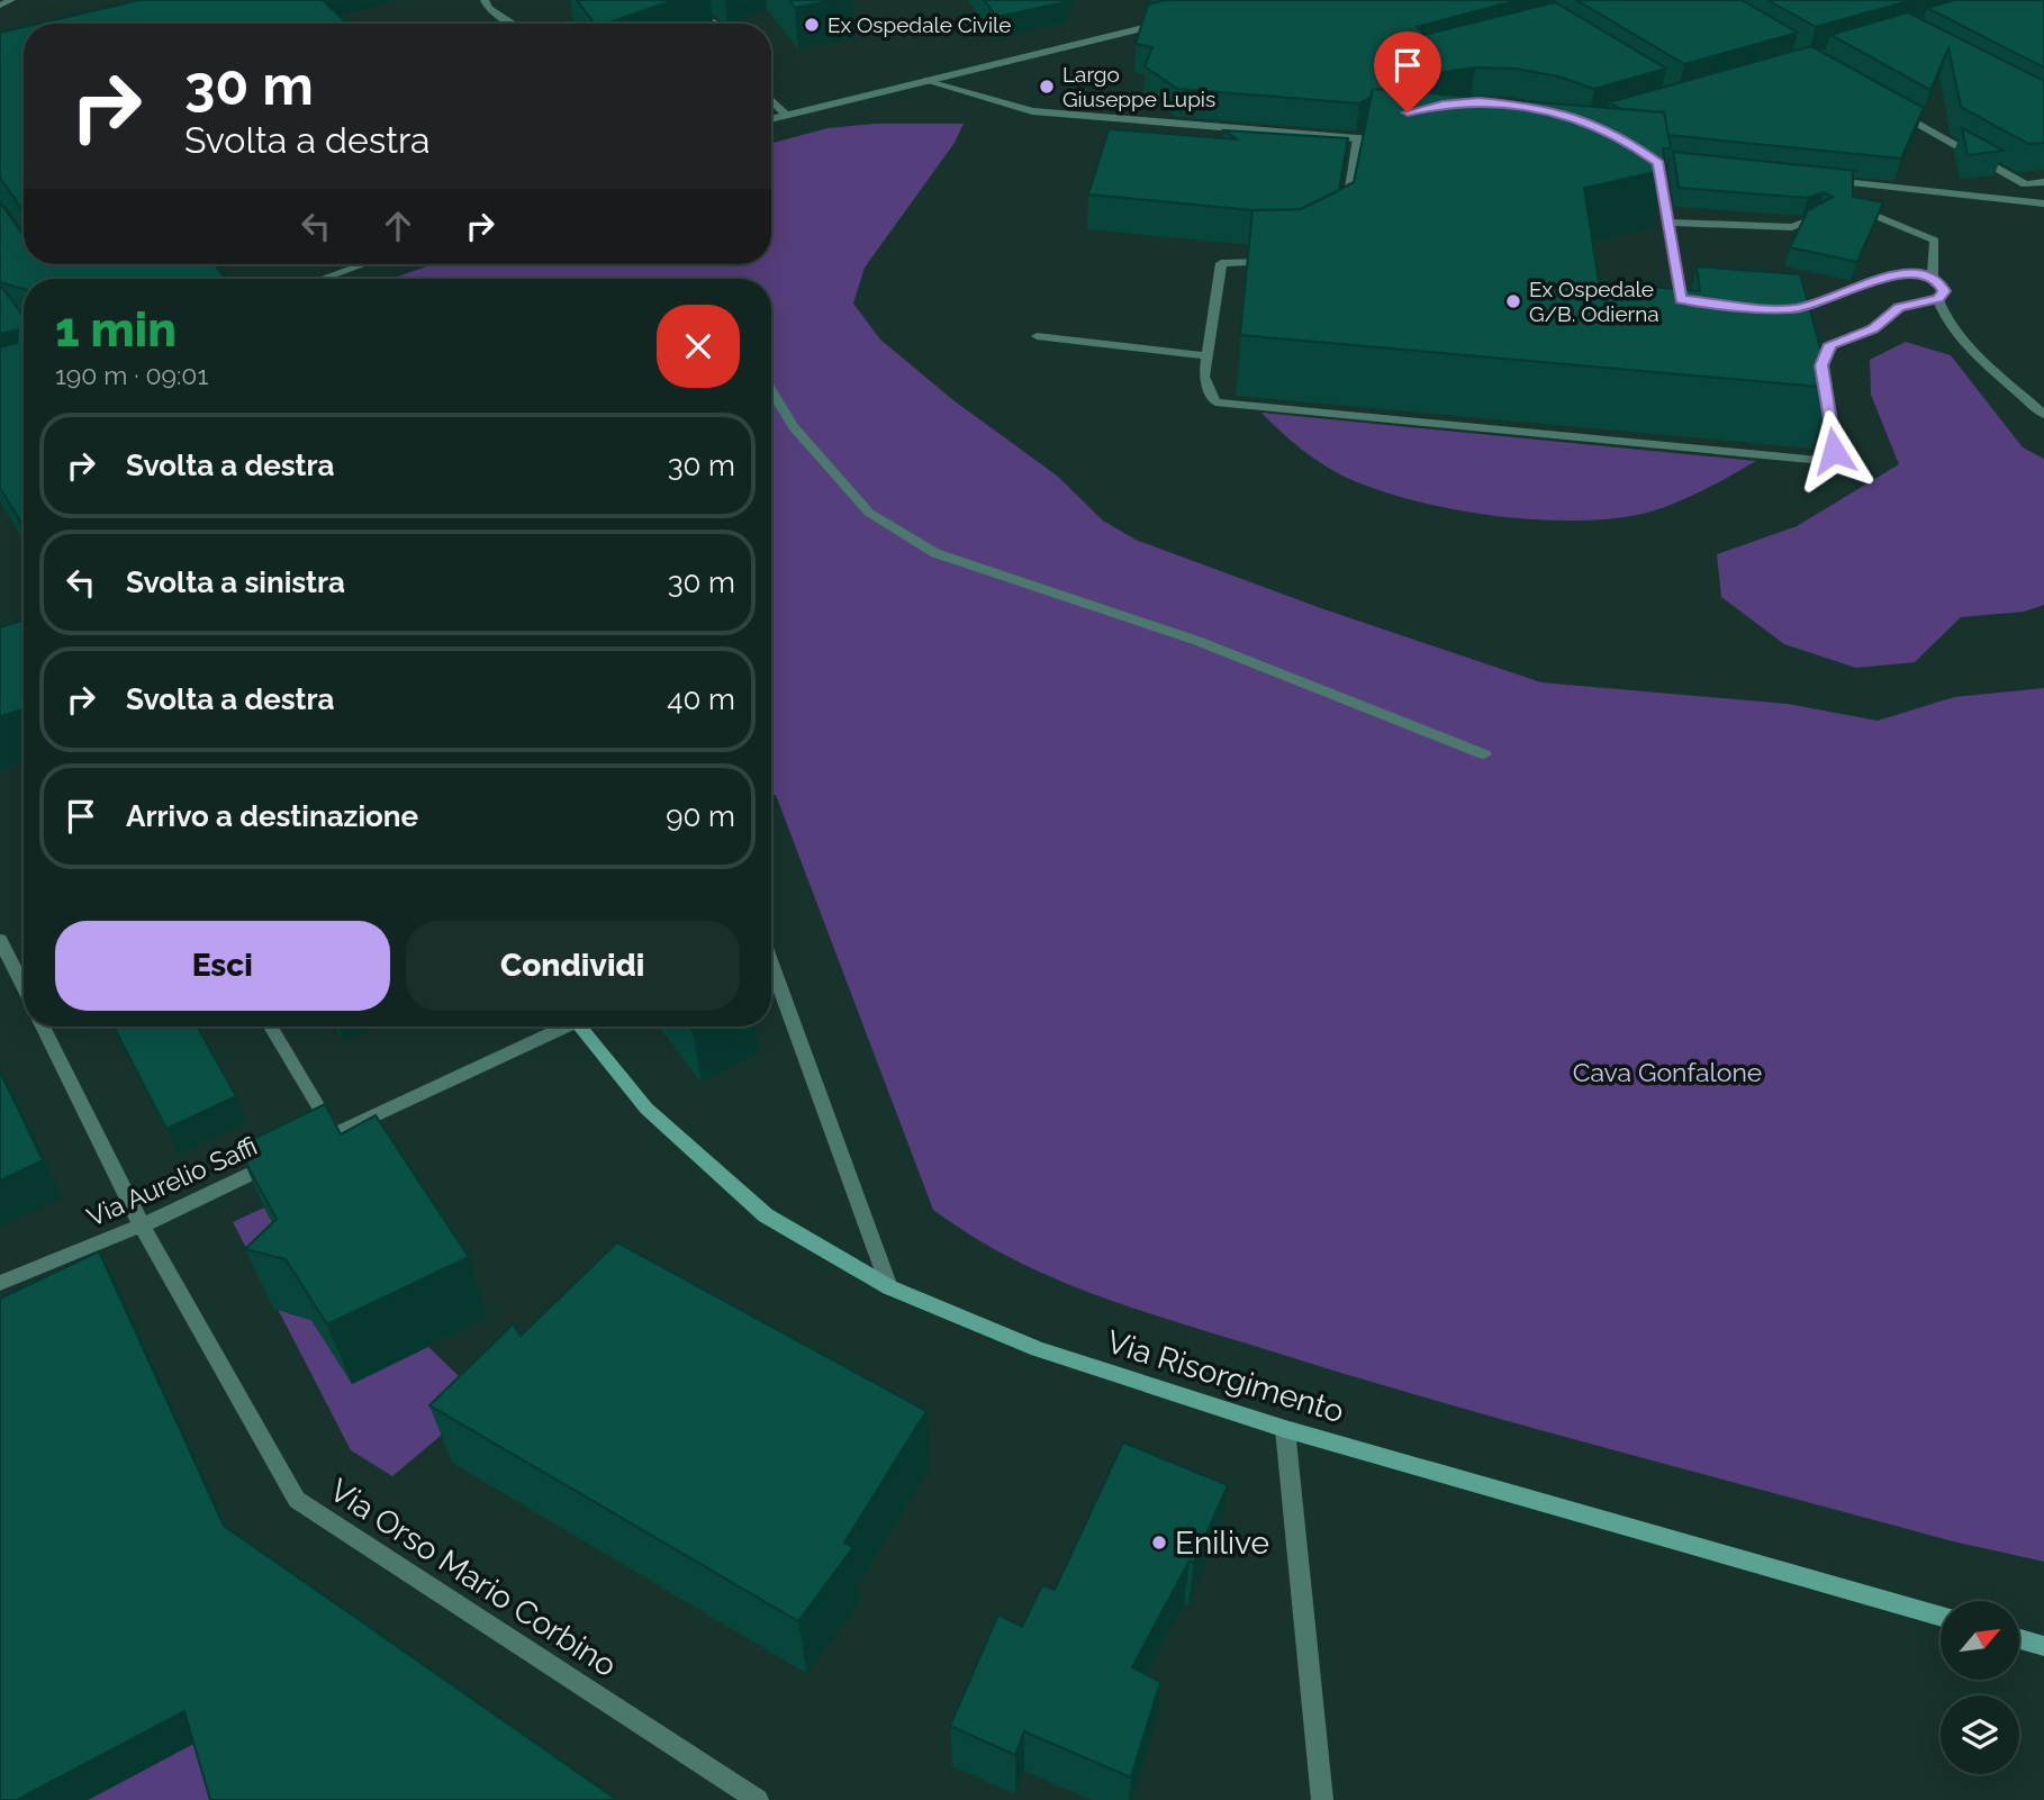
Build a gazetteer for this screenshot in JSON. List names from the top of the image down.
{
  "streets": {
    "main road": ["Via Risorgimento"],
    "street": ["Via Aurelio Saffi", "Via Orso Mario Corbino"]
  },
  "crossings": [
    ["Via Aurelio Saffi", "Via Orso Mario Corbino"]
  ],
  "parks": ["Cava Gonfalone"],
  "places": [
    "Ex Ospedale Civile",
    "Largo Giuseppe Lupis",
    "Ex Ospedale G/B. Odierna",
    "Enilive"
  ],
  "north": "top right",
  "page": {
    "turn": ["30 m", "Svolta a destra"],
    "heading": ["1 min", "190 m · 09:01"],
    "list": [
      {
        "name": "Svolta a destra",
        "value": "30 m"
      },
      {
        "name": "Svolta a sinistra",
        "value": "30 m"
      },
      {
        "name": "Svolta a destra",
        "value": "40 m"
      },
      {
        "name": "Arrivo a destinazione",
        "value": "90 m"
      }
    ],
    "buttons": ["Esci", "Condividi"]
  }
}
